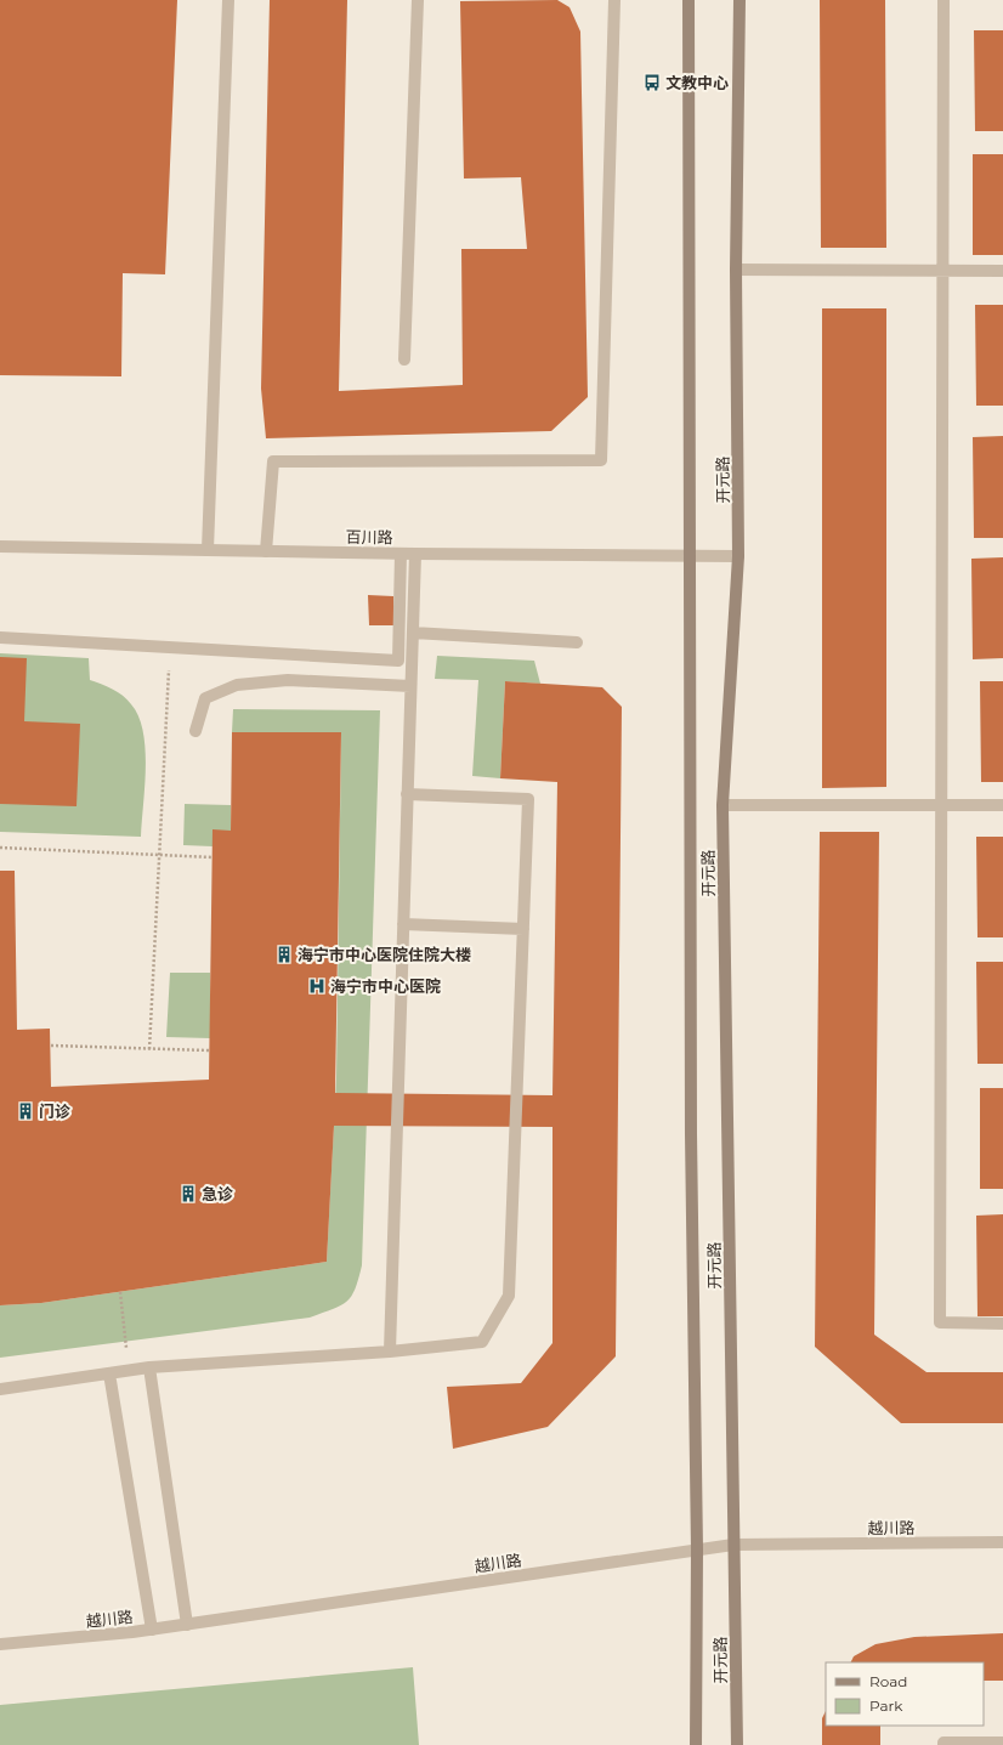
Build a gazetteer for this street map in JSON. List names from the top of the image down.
{
  "streets": {
    "main road": ["开元路"],
    "street": ["百川路", "越川路"]
  },
  "crossings": [
    ["开元路", "百川路"],
    ["开元路", "越川路"]
  ],
  "places": {
    "bus stop": ["文教中心"],
    "building": ["海宁市中心医院住院大楼", "门诊", "急诊"],
    "hospital": ["海宁市中心医院"]
  },
  "legend": ["Road", "Park"]
}
